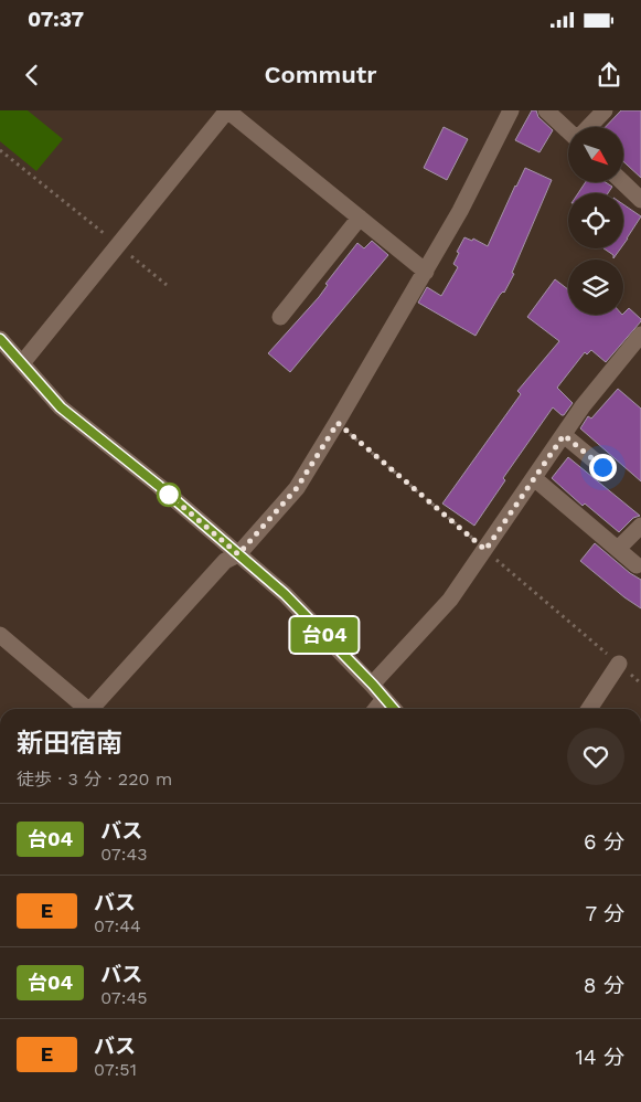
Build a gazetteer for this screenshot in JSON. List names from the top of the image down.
{
  "lines": ["bus line 台04"],
  "north": "bottom right",
  "page": {
    "status": "07:37",
    "header": "Commutr",
    "on_map": "台04",
    "heading": ["新田宿南", "徒歩 · 3 分 · 220 m"],
    "list": [
      {
        "mark": "台04",
        "name": "バス",
        "note": "07:43",
        "value": "6 分"
      },
      {
        "mark": "E",
        "name": "バス",
        "note": "07:44",
        "value": "7 分"
      },
      {
        "mark": "台04",
        "name": "バス",
        "note": "07:45",
        "value": "8 分"
      },
      {
        "mark": "E",
        "name": "バス",
        "note": "07:51",
        "value": "14 分"
      }
    ]
  }
}
